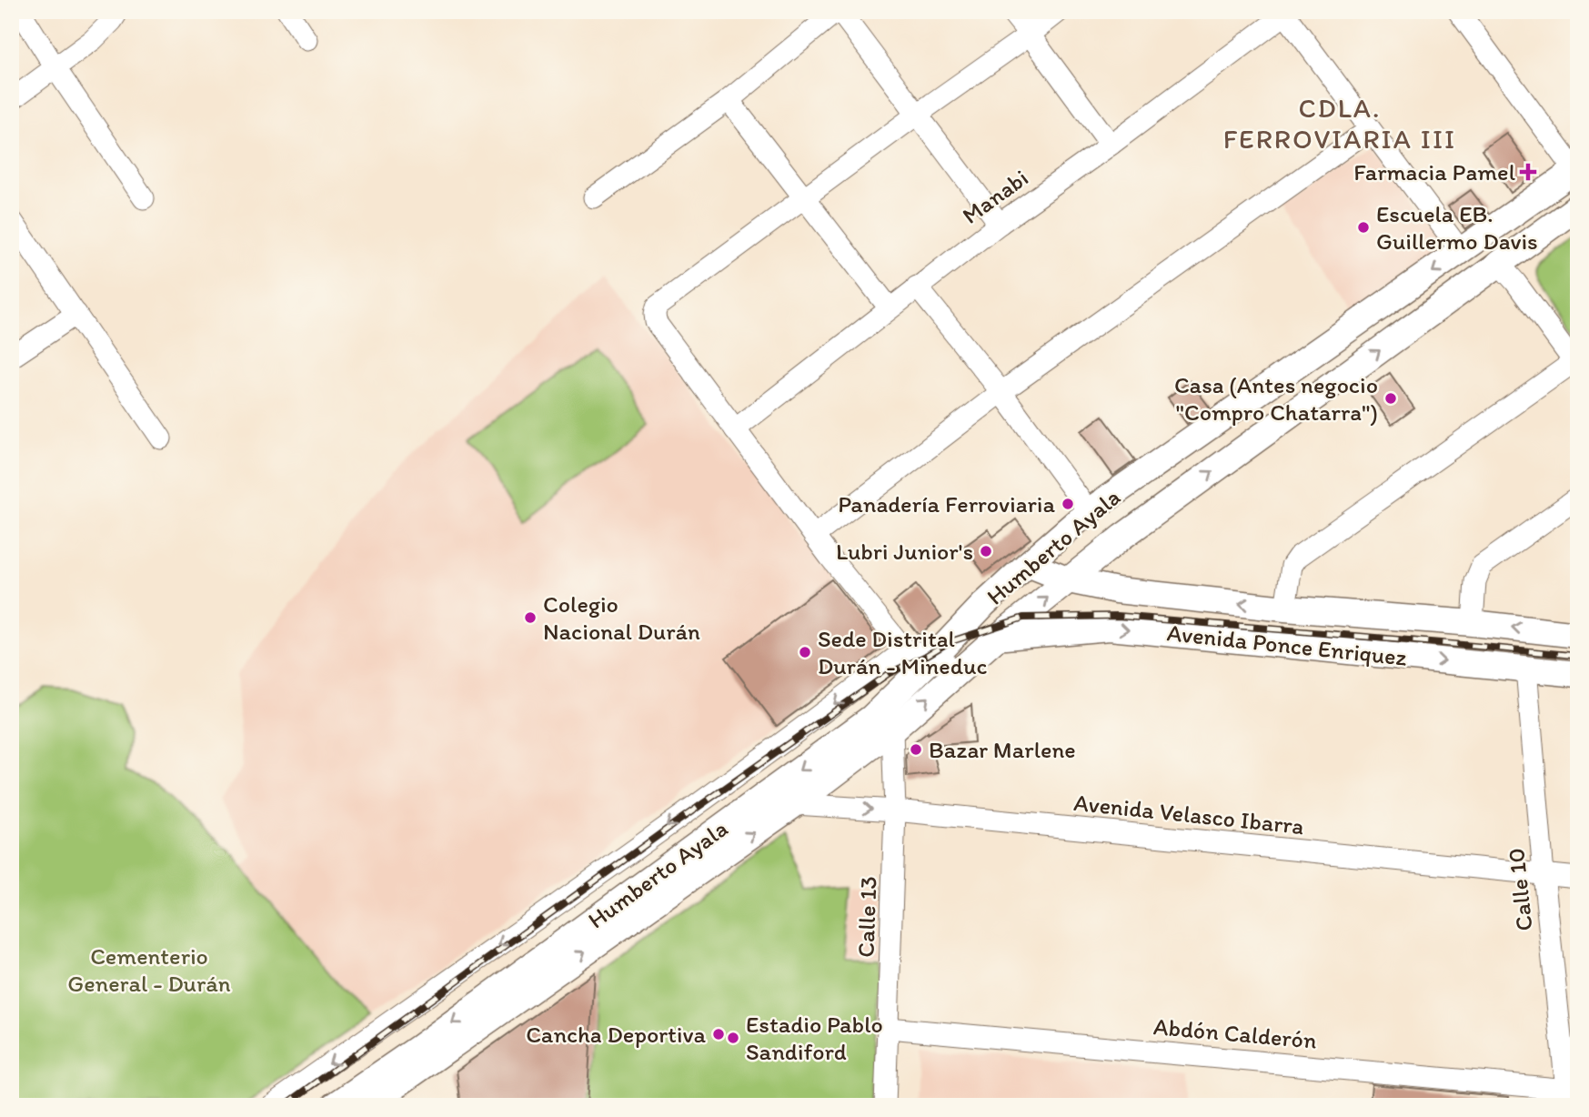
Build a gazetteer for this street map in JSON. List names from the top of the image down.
{
  "streets": {
    "street": [
      "Manabi",
      "Humberto Ayala",
      "Avenida Ponce Enriquez",
      "Avenida Velasco Ibarra",
      "Calle 10",
      "Calle 13",
      "Abdón Calderón"
    ]
  },
  "crossings": [
    ["Humberto Ayala", "Avenida Ponce Enriquez"],
    ["Humberto Ayala", "Avenida Velasco Ibarra"],
    ["Humberto Ayala", "Calle 13"],
    ["Avenida Ponce Enriquez", "Calle 10"],
    ["Avenida Velasco Ibarra", "Calle 10"],
    ["Avenida Velasco Ibarra", "Calle 13"],
    ["Calle 10", "Abdón Calderón"],
    ["Calle 13", "Abdón Calderón"]
  ],
  "districts": ["CDLA. FERROVIARIA III"],
  "parks": ["Cementerio General - Durán"],
  "places": {
    "health": ["Farmacia Pamel"],
    "other": [
      "Escuela EB. Guillermo Davis",
      "Casa (Antes negocio \"Compro Chatarra\")",
      "Panadería Ferroviaria",
      "Lubri Junior's",
      "Colegio Nacional Durán",
      "Sede Distrital Durán - Mineduc",
      "Bazar Marlene",
      "Cancha Deportiva",
      "Estadio Pablo Sandiford"
    ]
  }
}
